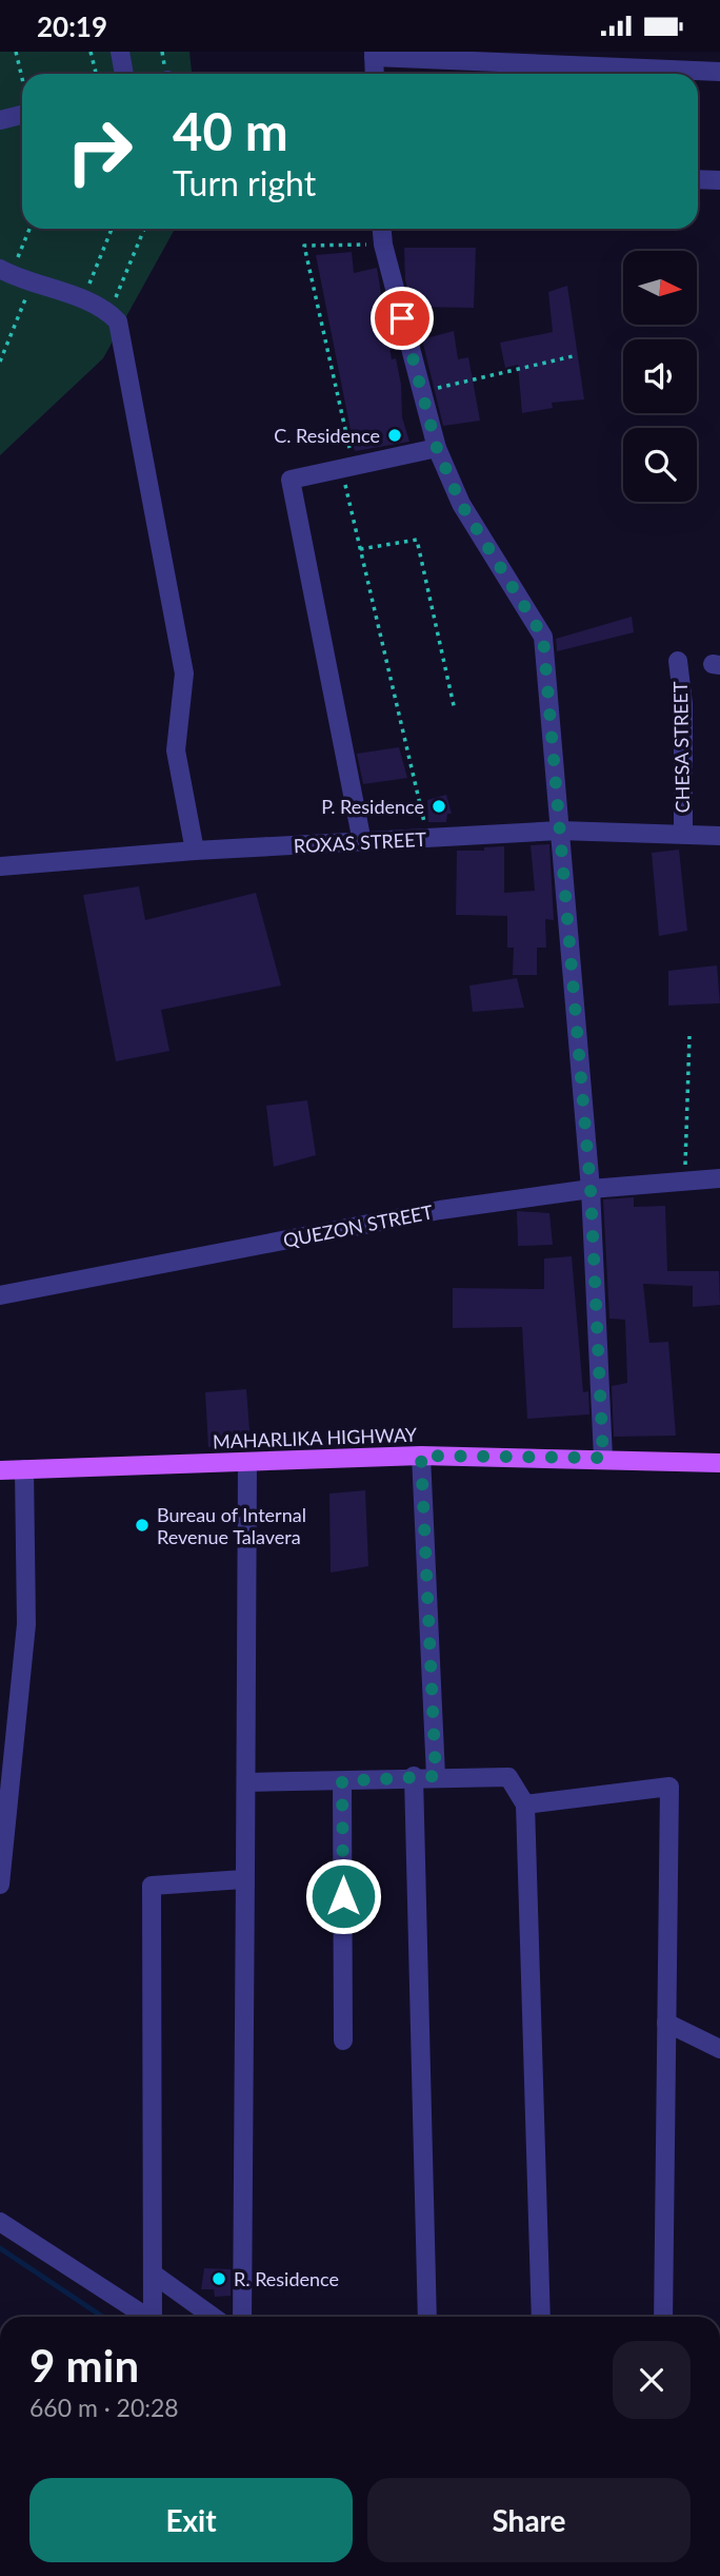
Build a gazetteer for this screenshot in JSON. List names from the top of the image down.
{
  "streets": {
    "main road": ["MAHARLIKA HIGHWAY"],
    "street": ["CHESA STREET", "ROXAS STREET", "QUEZON STREET"]
  },
  "crossings": [
    ["CHESA STREET", "ROXAS STREET"]
  ],
  "places": [
    "C. Residence",
    "P. Residence",
    "Bureau of Internal Revenue Talavera",
    "R. Residence"
  ],
  "north": "right",
  "page": {
    "status": "20:19",
    "turn": ["40 m", "Turn right"],
    "heading": ["9 min", "660 m · 20:28"],
    "buttons": ["Exit", "Share"]
  }
}
